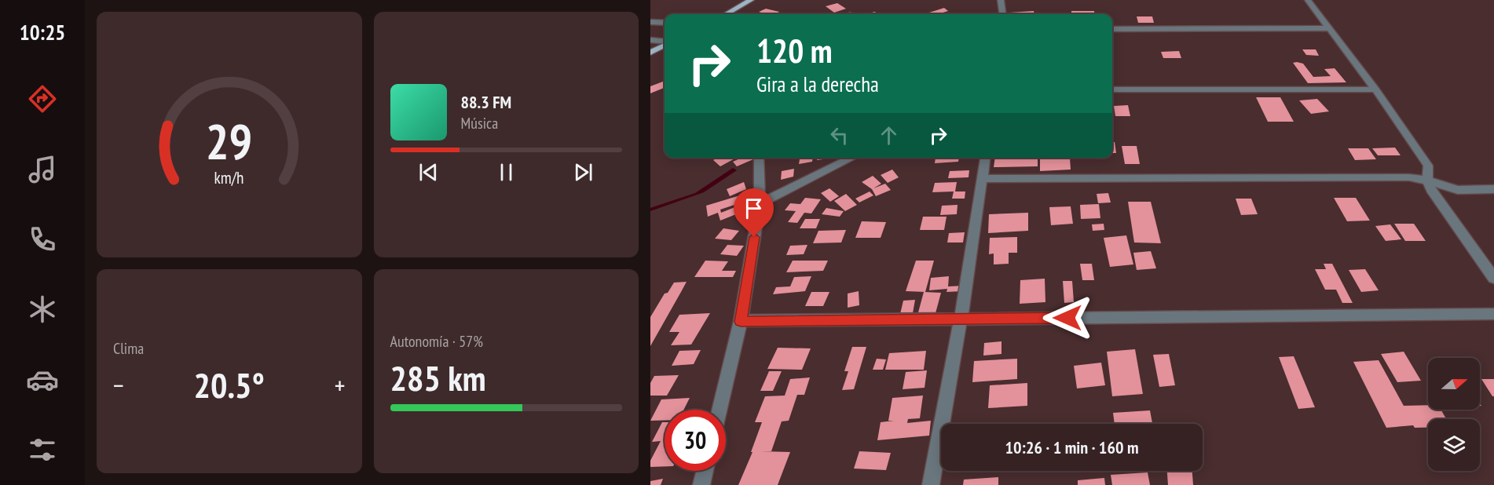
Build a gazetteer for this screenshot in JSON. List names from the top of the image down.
{
  "north": "right",
  "page": {
    "tabs": "10:25",
    "turn": ["120 m", "Gira a la derecha"],
    "song": ["88.3 FM", "Música"],
    "tile": [
      "Clima",
      ["Autonomía · 57%", "285 km"]
    ],
    "heat": ["−", "20.5°", "+"],
    "limit": "30",
    "trip": "10:26 · 1 min · 160 m",
    "gauge": ["29", "km/h"]
  }
}
